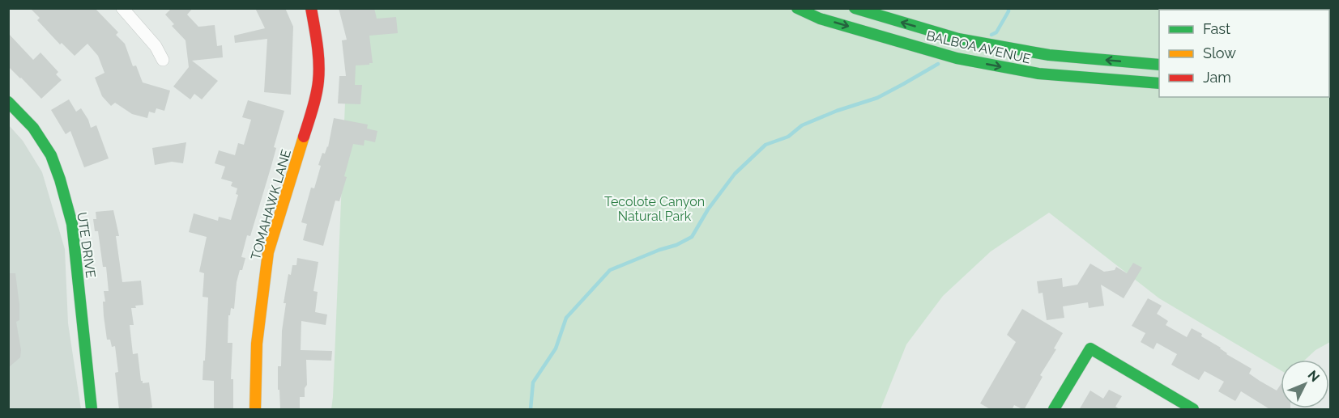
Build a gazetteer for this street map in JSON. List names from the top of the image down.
{
  "streets": {
    "street": ["BALBOA AVENUE", "TOMAHAWK LANE", "UTE DRIVE"]
  },
  "parks": ["Tecolote Canyon Natural Park"],
  "legend": ["Fast", "Slow", "Jam"],
  "north": "top right"
}
